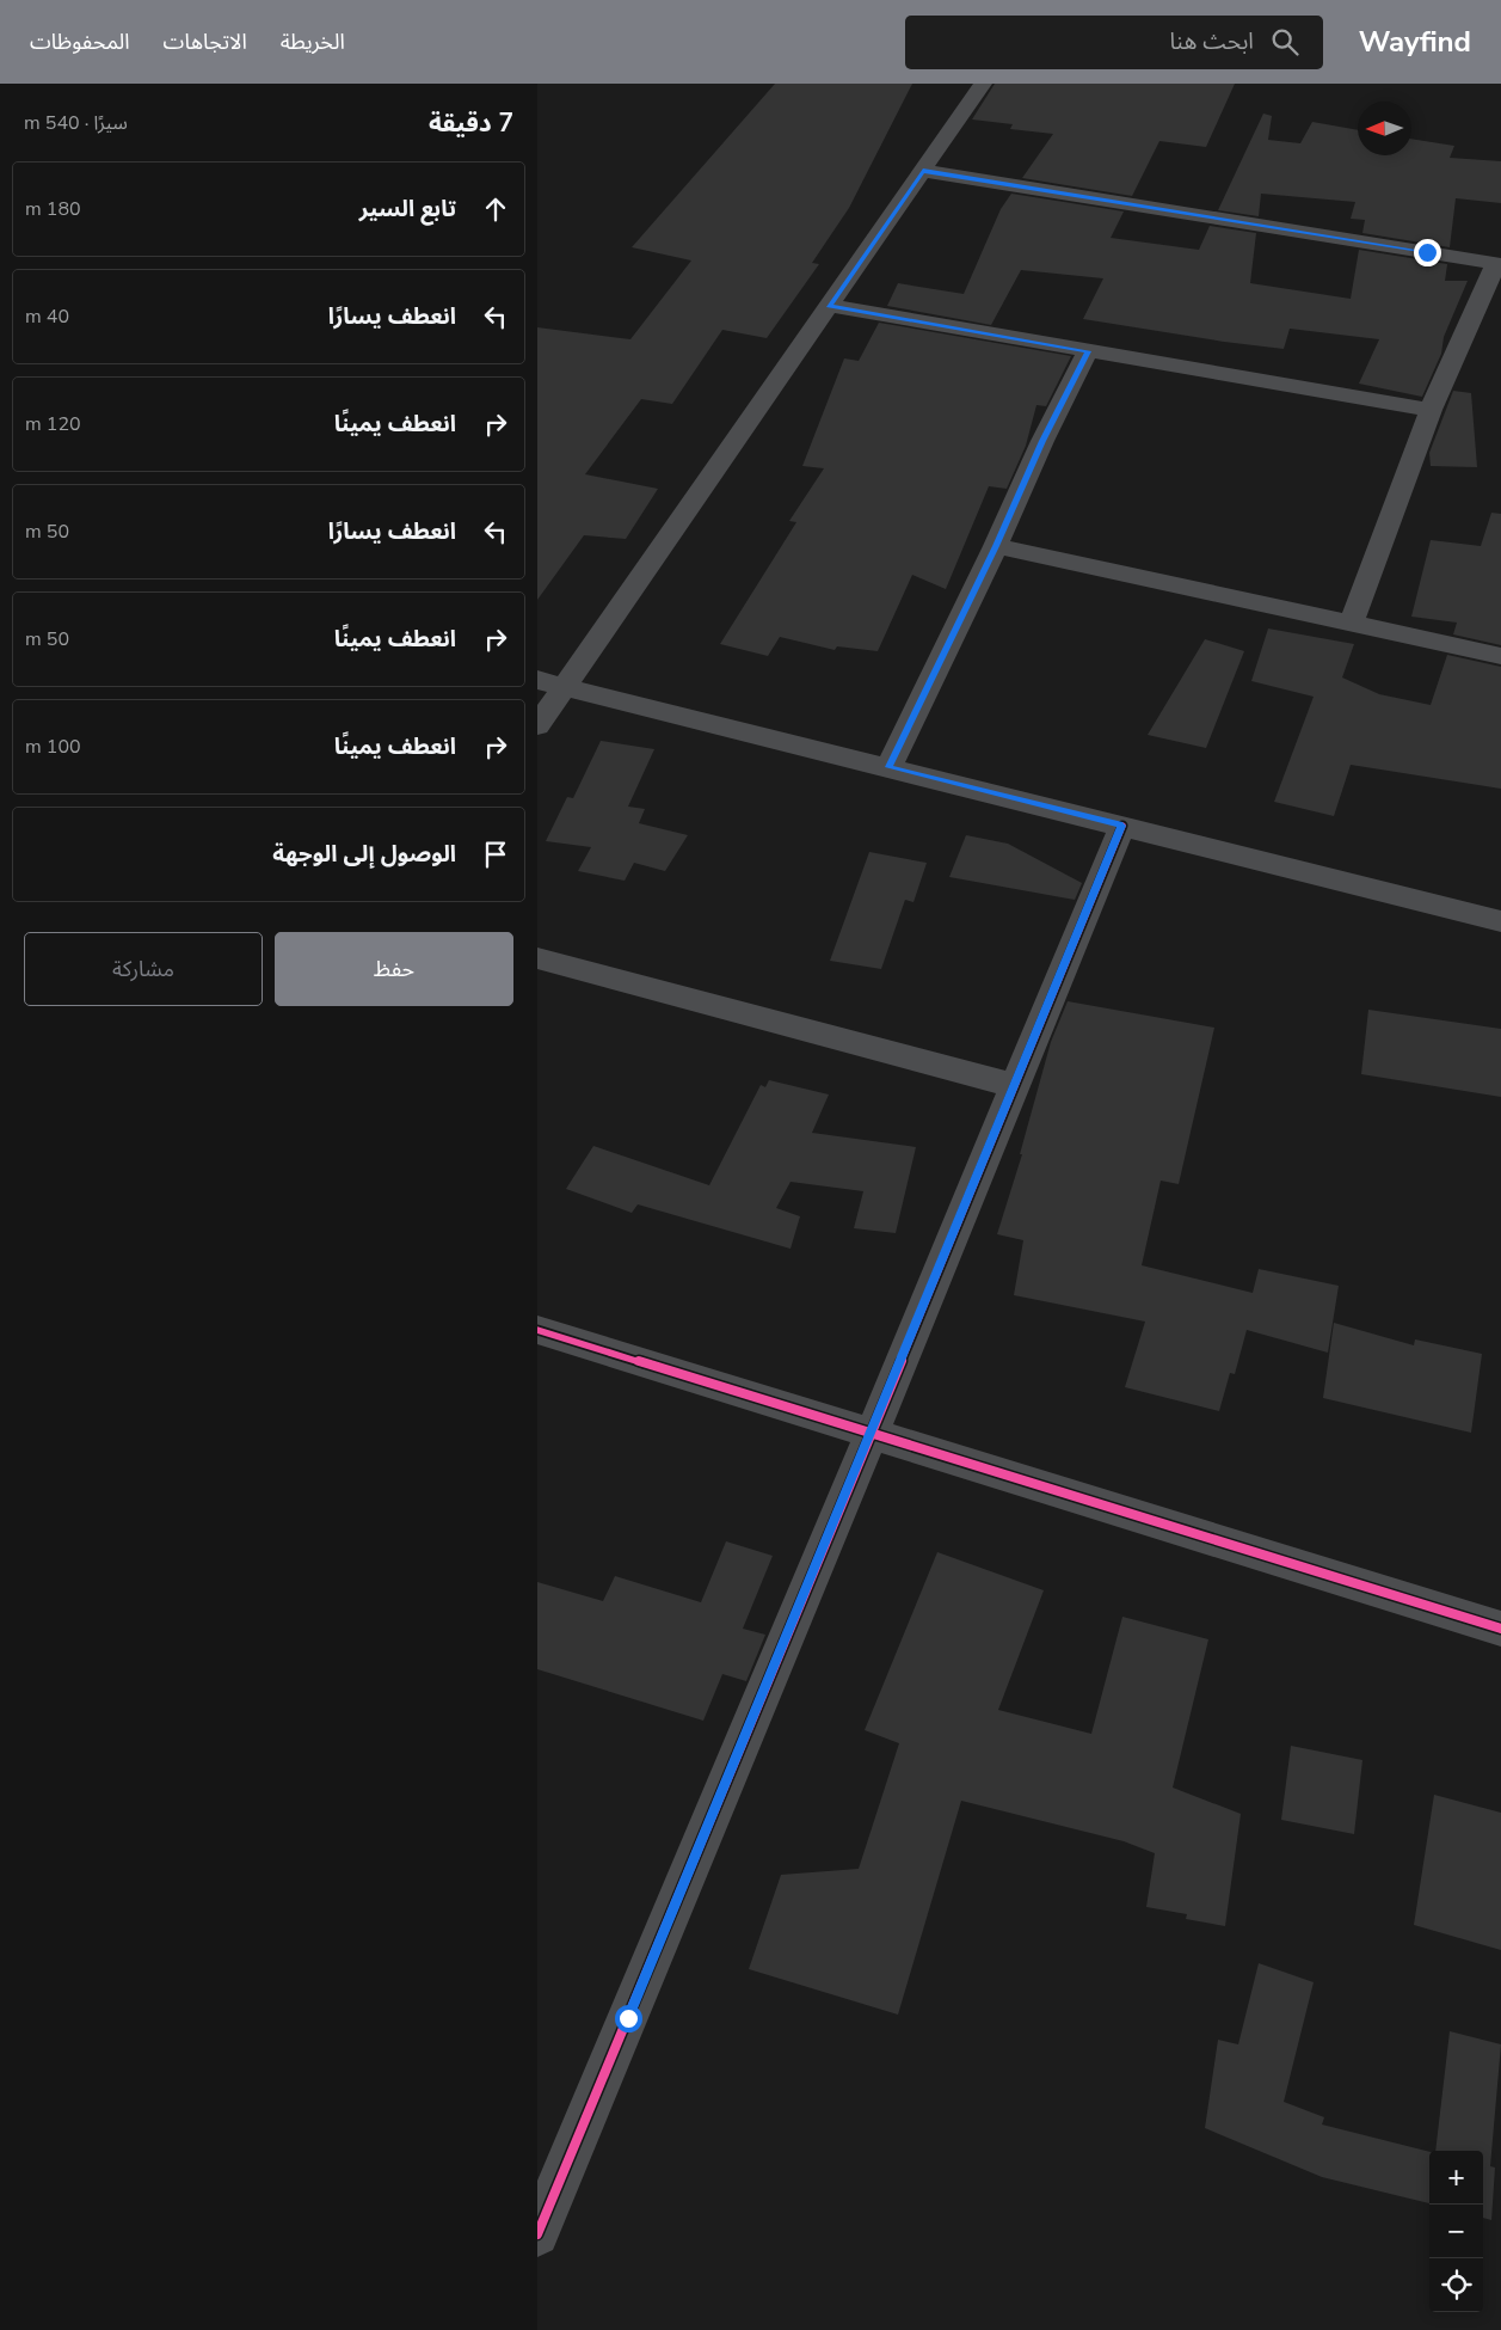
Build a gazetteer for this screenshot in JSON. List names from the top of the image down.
{
  "north": "left",
  "page": {
    "header": "Wayfind",
    "search": "ابحث هنا",
    "nav": ["الخريطة", "الاتجاهات", "المحفوظات"],
    "heading": ["7 دقيقة", "سيرًا · 540 m"],
    "list": [
      ["تابع السير", "180 m"],
      ["انعطف يسارًا", "40 m"],
      ["انعطف يمينًا", "120 m"],
      ["انعطف يسارًا", "50 m"],
      ["انعطف يمينًا", "50 m"],
      ["انعطف يمينًا", "100 m"],
      "الوصول إلى الوجهة"
    ],
    "buttons": ["حفظ", "مشاركة"],
    "map_buttons": ["+", "−"]
  }
}
